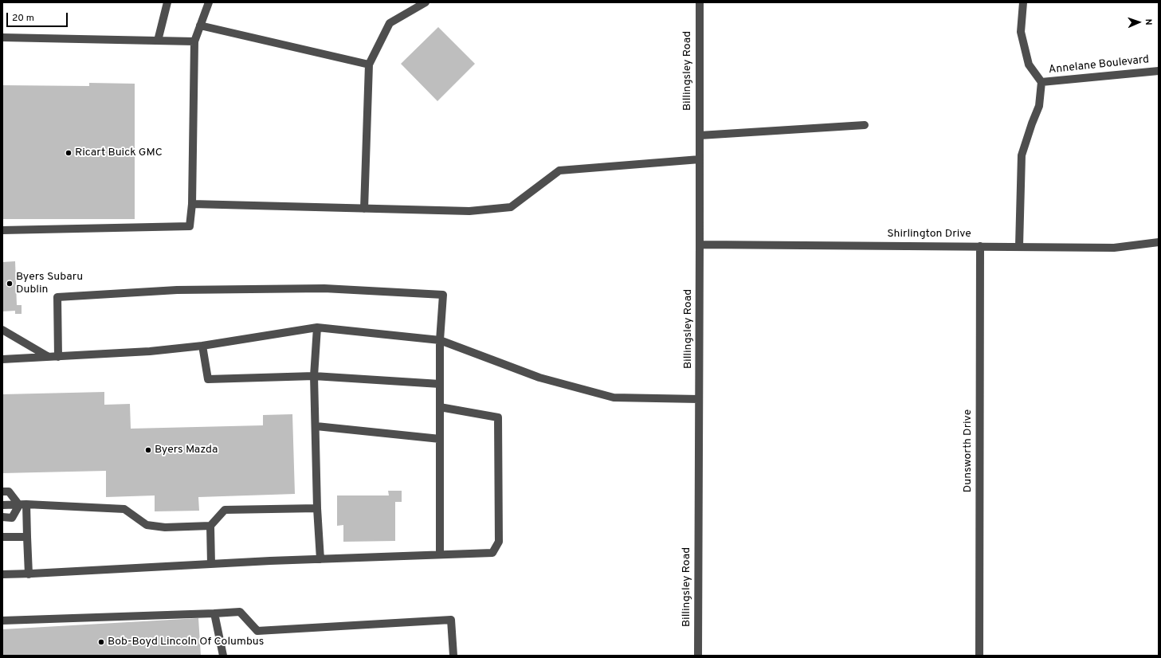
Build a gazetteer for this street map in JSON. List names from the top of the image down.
{
  "streets": {
    "street": [
      "Annelane Boulevard",
      "Billingsley Road",
      "Shirlington Drive",
      "Dunsworth Drive"
    ]
  },
  "crossings": [
    ["Annelane Boulevard", "Shirlington Drive"],
    ["Billingsley Road", "Shirlington Drive"],
    ["Shirlington Drive", "Dunsworth Drive"]
  ],
  "places": [
    "Ricart Buick GMC",
    "Byers Subaru Dublin",
    "Byers Mazda",
    "Bob-Boyd Lincoln Of Columbus"
  ],
  "scale_bar": "20 m",
  "north": "right"
}
